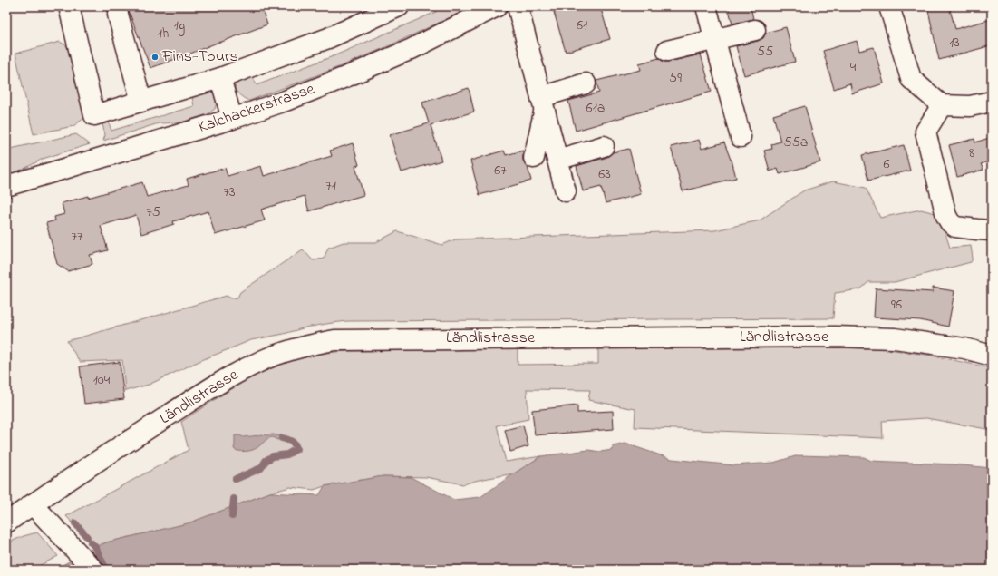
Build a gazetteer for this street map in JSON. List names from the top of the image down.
{
  "streets": {
    "street": ["Kalchackerstrasse", "Ländlistrasse"]
  },
  "places": ["Fins-Tours"],
  "house_numbers": [
    "1g",
    "61",
    "1h",
    "13",
    "55",
    "4",
    "59",
    "61a",
    "55a",
    "8",
    "6",
    "67",
    "63",
    "71",
    "73",
    "75",
    "77",
    "96",
    "104"
  ]
}
